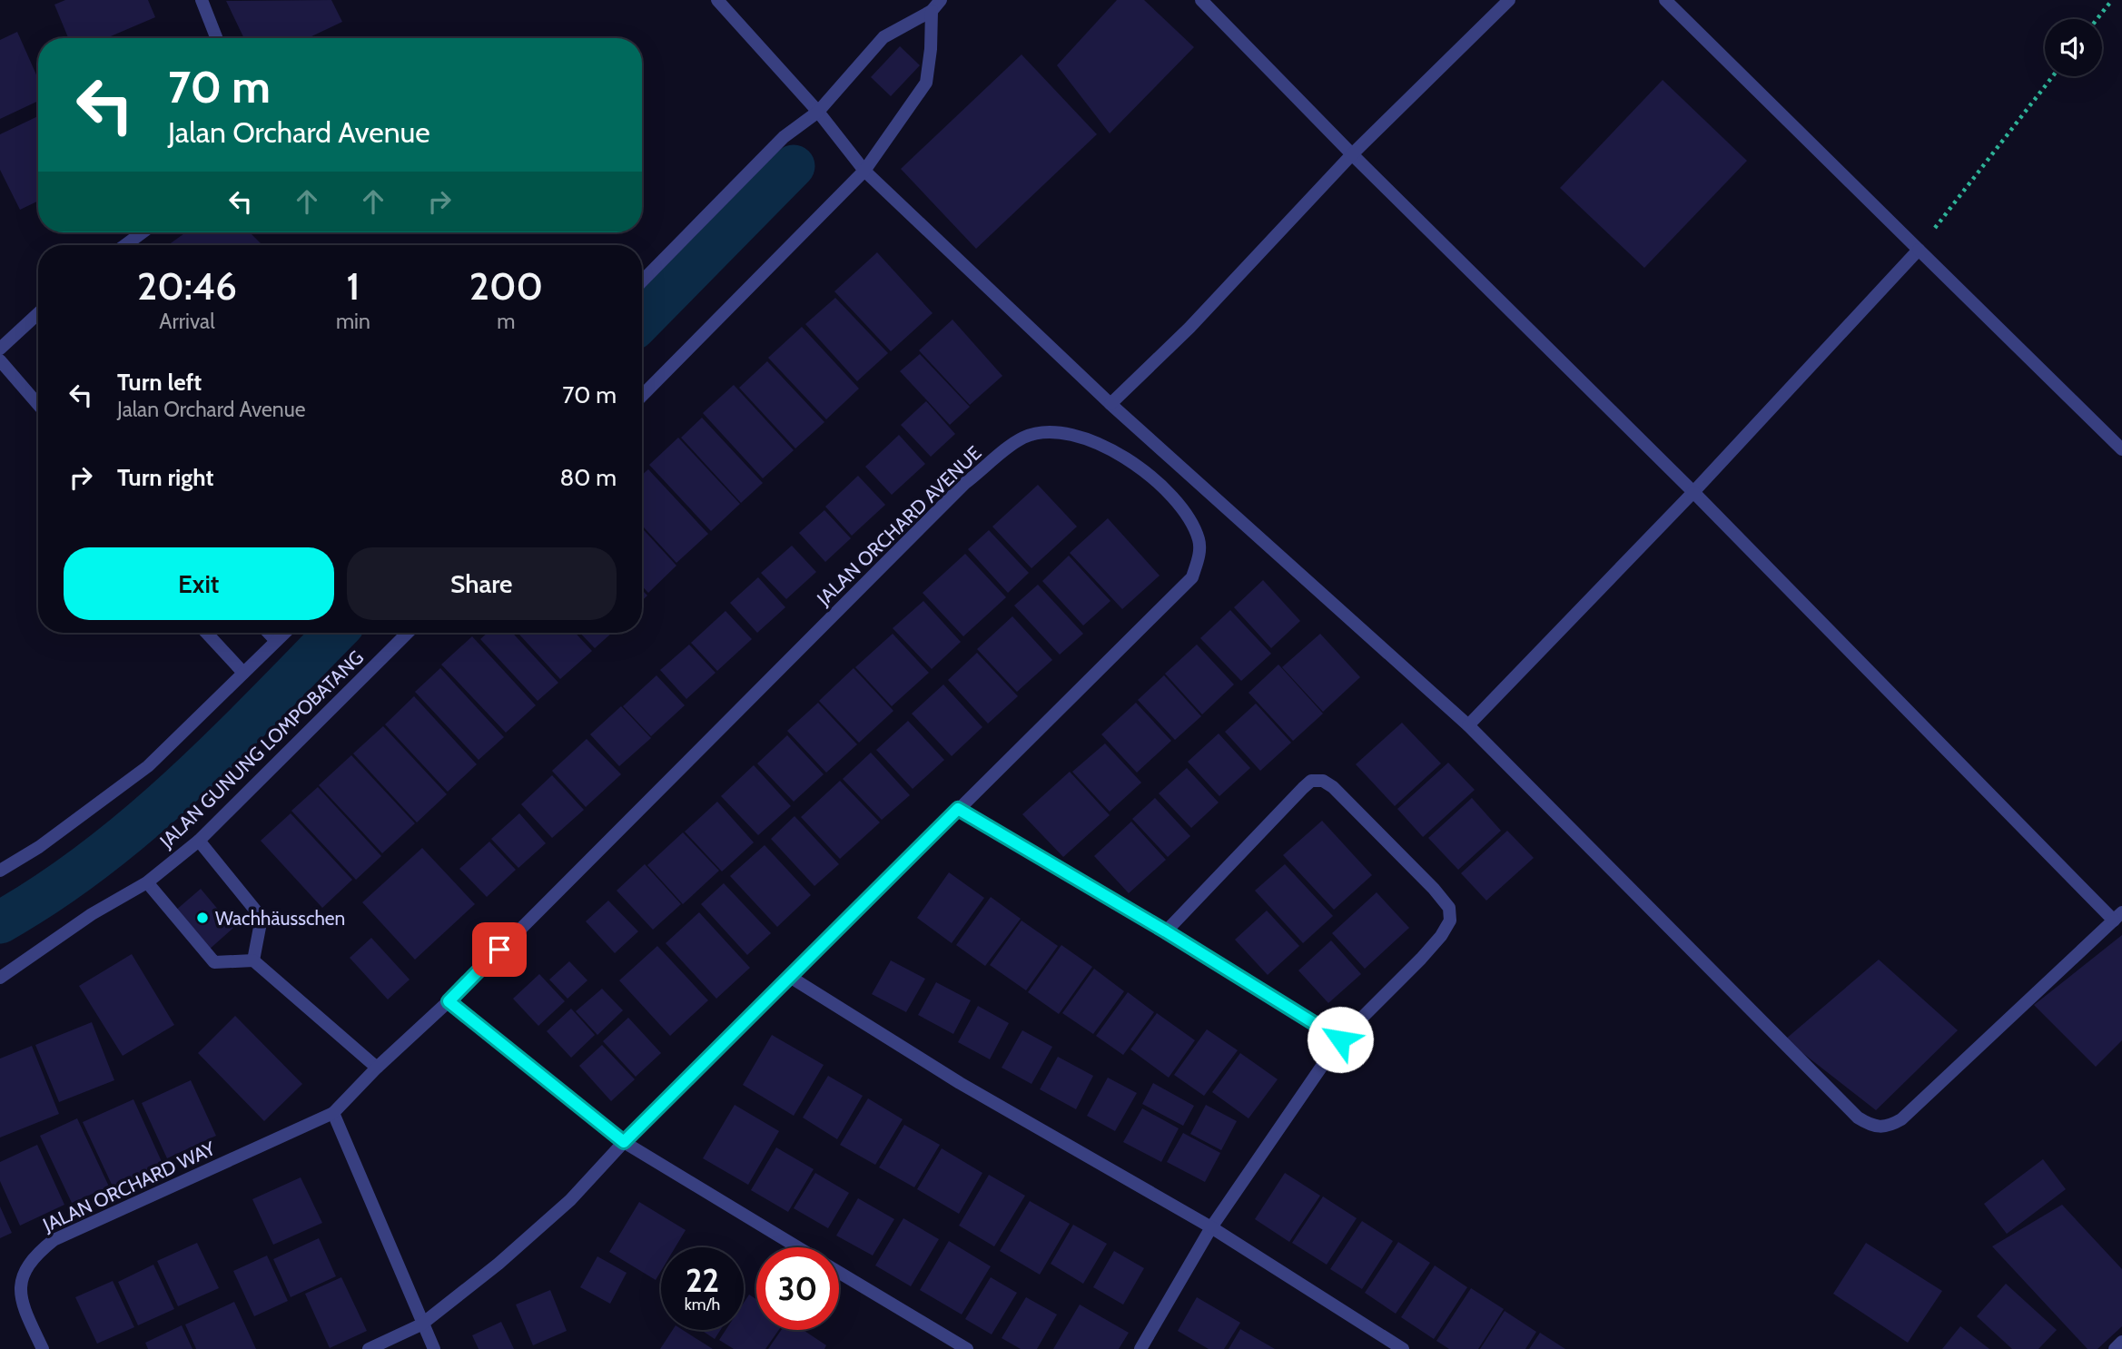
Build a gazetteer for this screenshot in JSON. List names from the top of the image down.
{
  "streets": {
    "street": ["JALAN ORCHARD AVENUE", "JALAN GUNUNG LOMPOBATANG", "JALAN ORCHARD WAY"]
  },
  "crossings": [
    ["JALAN ORCHARD AVENUE", "JALAN ORCHARD WAY"]
  ],
  "places": ["Wachhäusschen"],
  "page": {
    "turn": ["70 m", "Jalan Orchard Avenue"],
    "eta": [
      "20:46",
      "Arrival",
      "1",
      "min",
      "200",
      "m"
    ],
    "list": [
      {
        "name": "Turn left",
        "note": "Jalan Orchard Avenue",
        "value": "70 m"
      },
      {
        "name": "Turn right",
        "value": "80 m"
      }
    ],
    "buttons": ["Exit", "Share"],
    "speed": "22 km/h",
    "limit": "30"
  }
}
